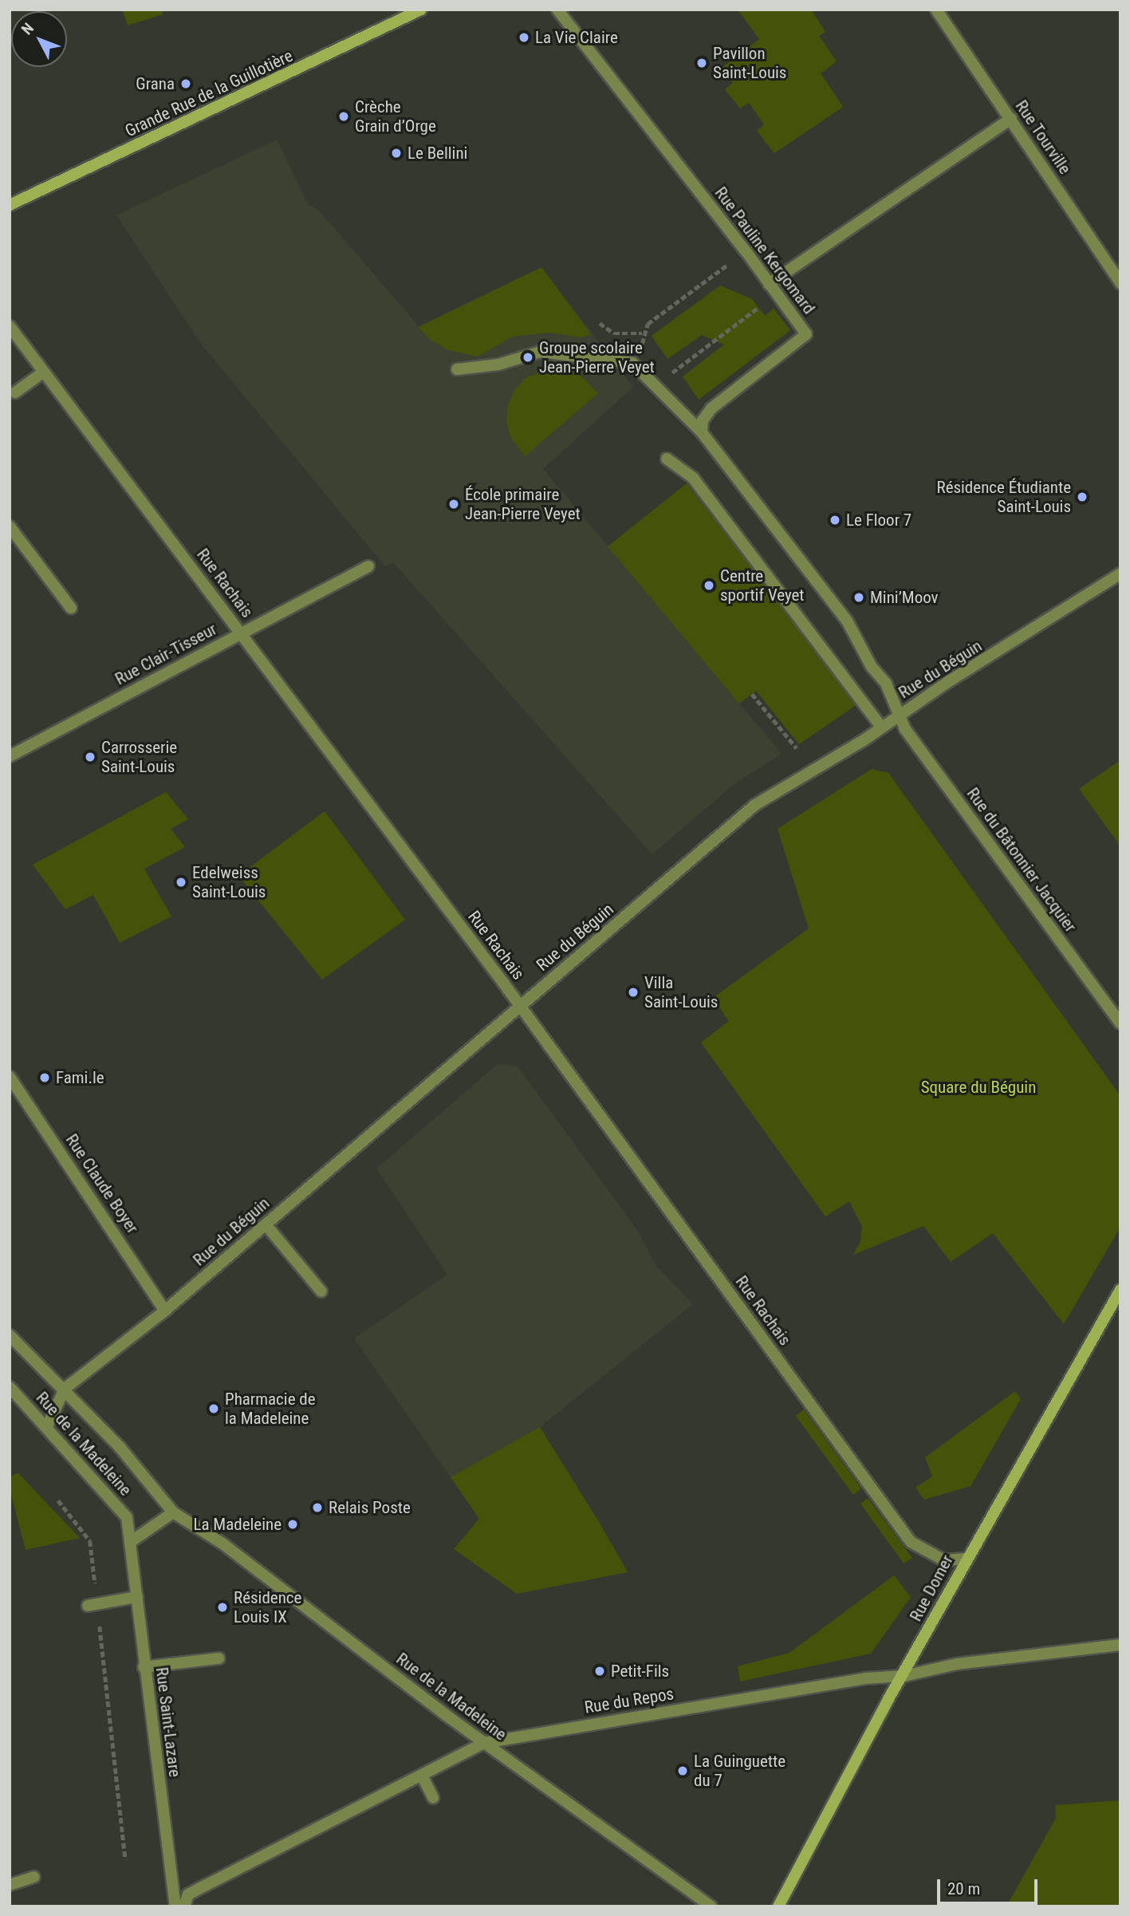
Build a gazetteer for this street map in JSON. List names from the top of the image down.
{
  "streets": {
    "street": [
      "Grande Rue de la Guillotière",
      "Rue Tourville",
      "Rue Pauline Kergomard",
      "Rue Rachais",
      "Rue Clair-Tisseur",
      "Rue du Béguin",
      "Rue du Bâtonnier Jacquier",
      "Rue Claude Boyer",
      "Rue de la Madeleine",
      "Rue Domer",
      "Rue du Repos",
      "Rue Saint-Lazare"
    ]
  },
  "crossings": [
    ["Rue Rachais", "Rue Clair-Tisseur"],
    ["Rue Rachais", "Rue du Béguin"],
    ["Rue Rachais", "Rue Domer"],
    ["Rue du Béguin", "Rue du Bâtonnier Jacquier"],
    ["Rue du Béguin", "Rue Claude Boyer"],
    ["Rue du Béguin", "Rue de la Madeleine"],
    ["Rue de la Madeleine", "Rue du Repos"],
    ["Rue de la Madeleine", "Rue Saint-Lazare"],
    ["Rue Domer", "Rue du Repos"]
  ],
  "parks": ["Square du Béguin"],
  "places": [
    "La Vie Claire",
    "Pavillon Saint-Louis",
    "Grana",
    "Crèche Grain d’Orge",
    "Le Bellini",
    "Groupe scolaire Jean-Pierre Veyet",
    "Résidence Étudiante Saint-Louis",
    "École primaire Jean-Pierre Veyet",
    "Le Floor 7",
    "Centre sportif Veyet",
    "Mini’Moov",
    "Carrosserie Saint-Louis",
    "Edelweiss Saint-Louis",
    "Villa Saint-Louis",
    "Fami.le",
    "Pharmacie de la Madeleine",
    "Relais Poste",
    "La Madeleine",
    "Résidence Louis IX",
    "Petit-Fils",
    "La Guinguette du 7"
  ],
  "scale_bar": "20 m",
  "north": "top left"
}
